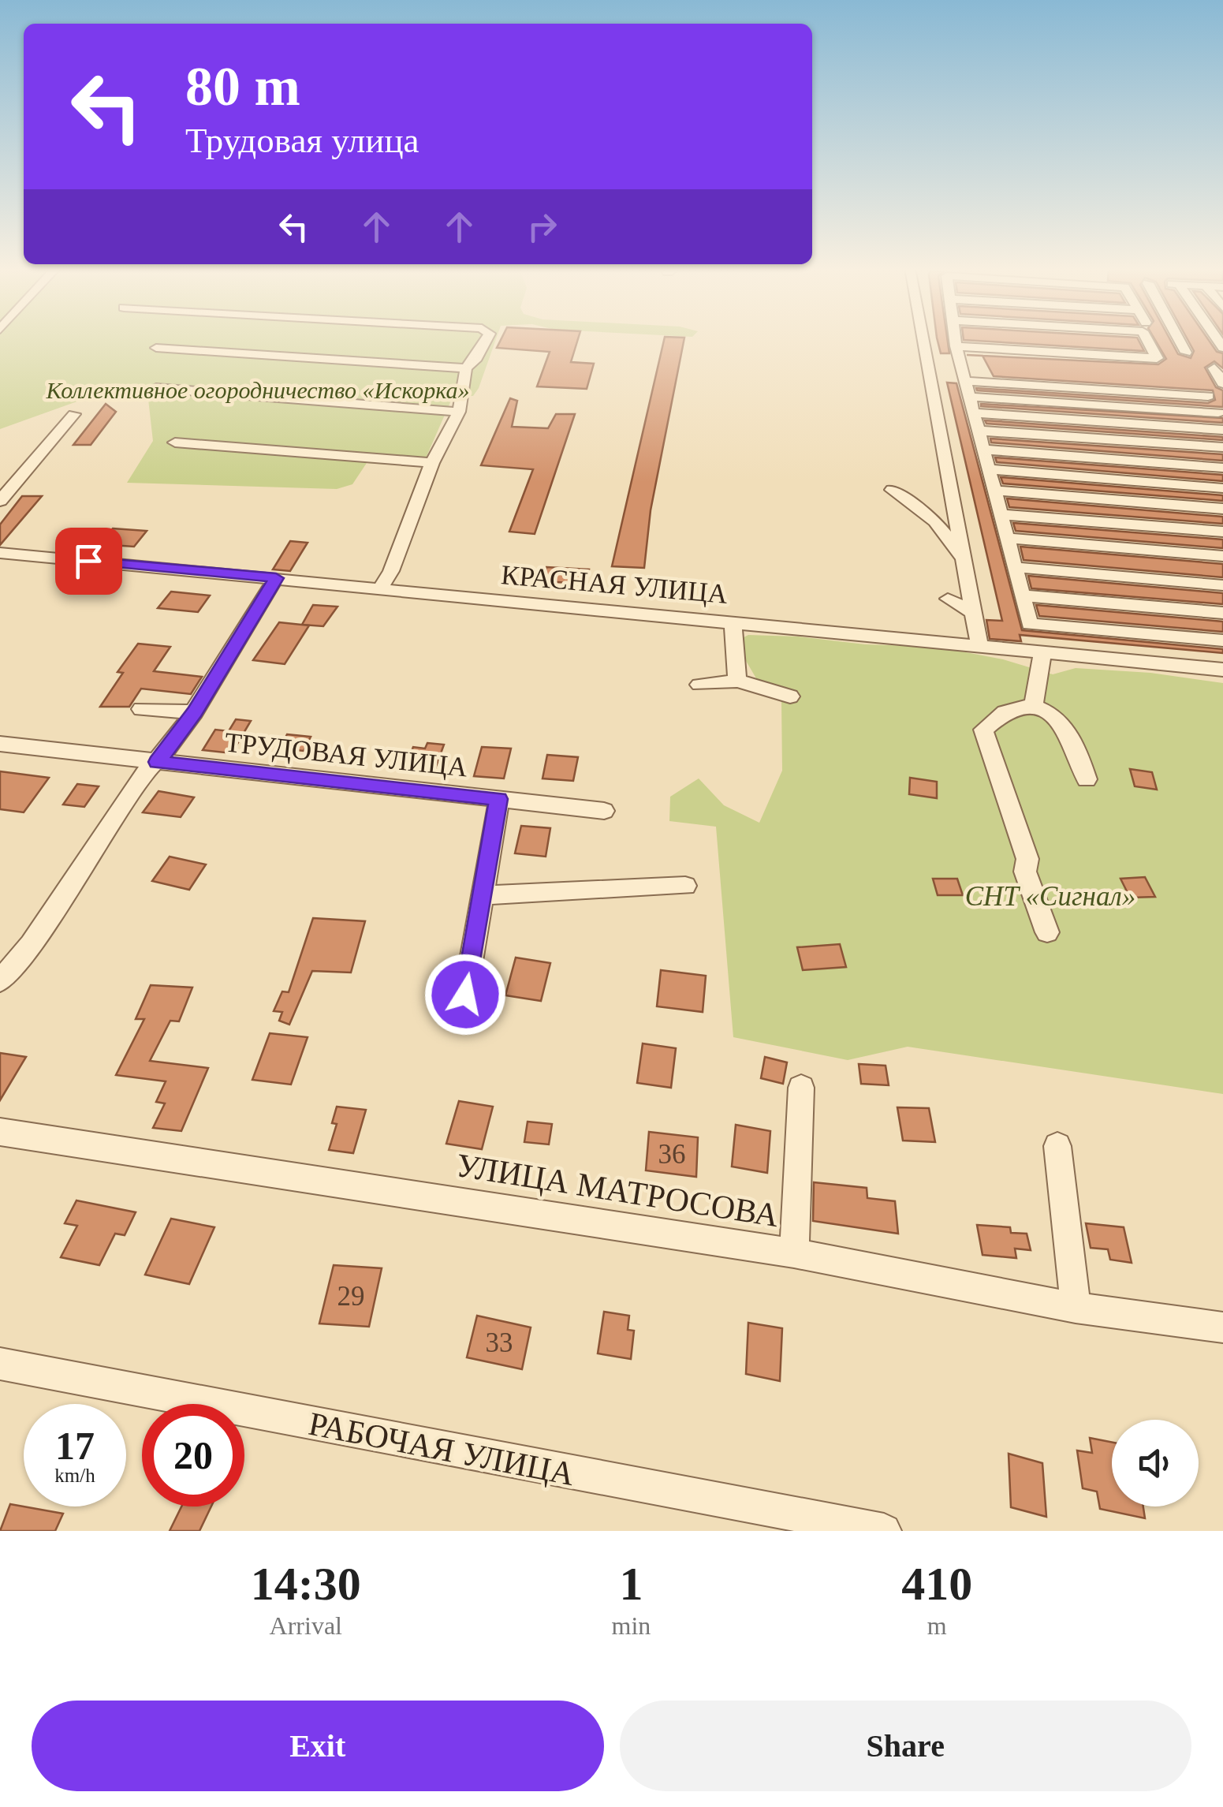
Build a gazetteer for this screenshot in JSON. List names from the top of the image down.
{
  "streets": {
    "street": [
      "КРАСНАЯ УЛИЦА",
      "ТРУДОВАЯ УЛИЦА",
      "УЛИЦА МАТРОСОВА",
      "РАБОЧАЯ УЛИЦА"
    ]
  },
  "parks": ["Коллективное огородничество «Искорка»", "СНТ «Сигнал»"],
  "house_numbers": ["36", "29", "33"],
  "page": {
    "turn": ["80 m", "Трудовая улица"],
    "speed": "17 km/h",
    "limit": "20",
    "eta": [
      "14:30",
      "Arrival",
      "1",
      "min",
      "410",
      "m"
    ],
    "buttons": ["Exit", "Share"]
  }
}
